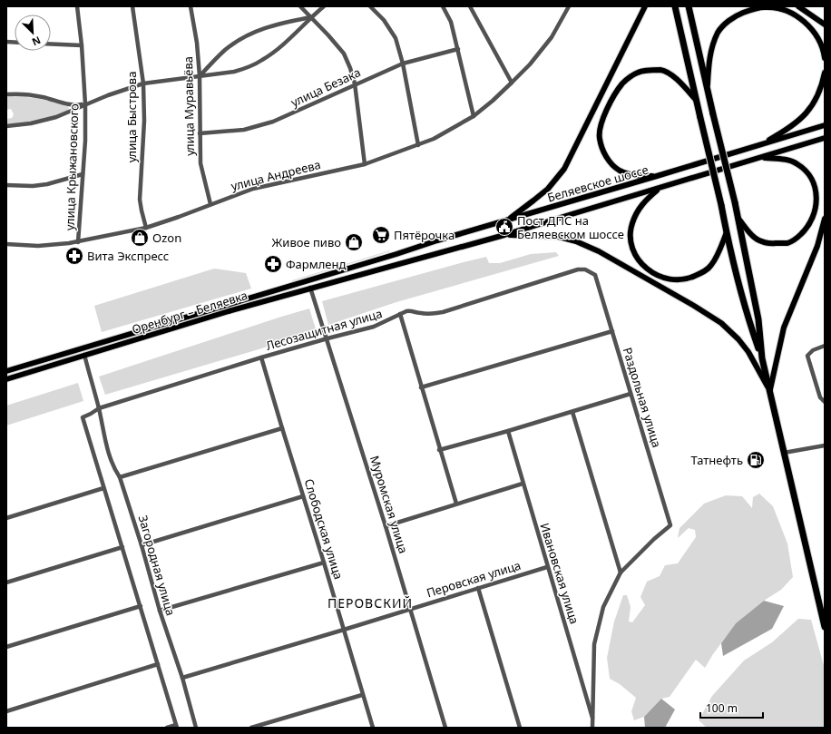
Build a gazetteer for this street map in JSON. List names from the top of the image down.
{
  "streets": {
    "main road": ["Беляевское шоссе", "Оренбург – Беляевка"],
    "street": [
      "улица Безака",
      "улица Муравьёва",
      "улица Быстрова",
      "улица Крыжановского",
      "улица Андреева",
      "Лесозащитная улица",
      "Раздольная улица",
      "Муромская улица",
      "Слободская улица",
      "Загородная улица",
      "Ивановская улица",
      "Перовская улица"
    ]
  },
  "crossings": [
    ["улица Безака", "улица Муравьёва"],
    ["улица Муравьёва", "улица Андреева"],
    ["улица Быстрова", "улица Андреева"],
    ["улица Крыжановского", "улица Андреева"],
    ["Беляевское шоссе", "Оренбург – Беляевка"],
    ["Оренбург – Беляевка", "Муромская улица"],
    ["Оренбург – Беляевка", "Загородная улица"],
    ["Лесозащитная улица", "Раздольная улица"],
    ["Лесозащитная улица", "Муромская улица"],
    ["Лесозащитная улица", "Слободская улица"],
    ["Лесозащитная улица", "Загородная улица"],
    ["Муромская улица", "Перовская улица"],
    ["Слободская улица", "Перовская улица"],
    ["Загородная улица", "Перовская улица"],
    ["Ивановская улица", "Перовская улица"]
  ],
  "districts": ["ПЕРОВСКИЙ"],
  "places": {
    "public building": ["Пост ДПС на Беляевском шоссе"],
    "supermarket": ["Пятёрочка"],
    "shop": ["Ozon", "Живое пиво"],
    "pharmacy": ["Вита Экспресс", "Фармленд"],
    "fuel station": ["Татнефть"]
  },
  "scale_bar": "100 m",
  "north": "bottom right"
}
